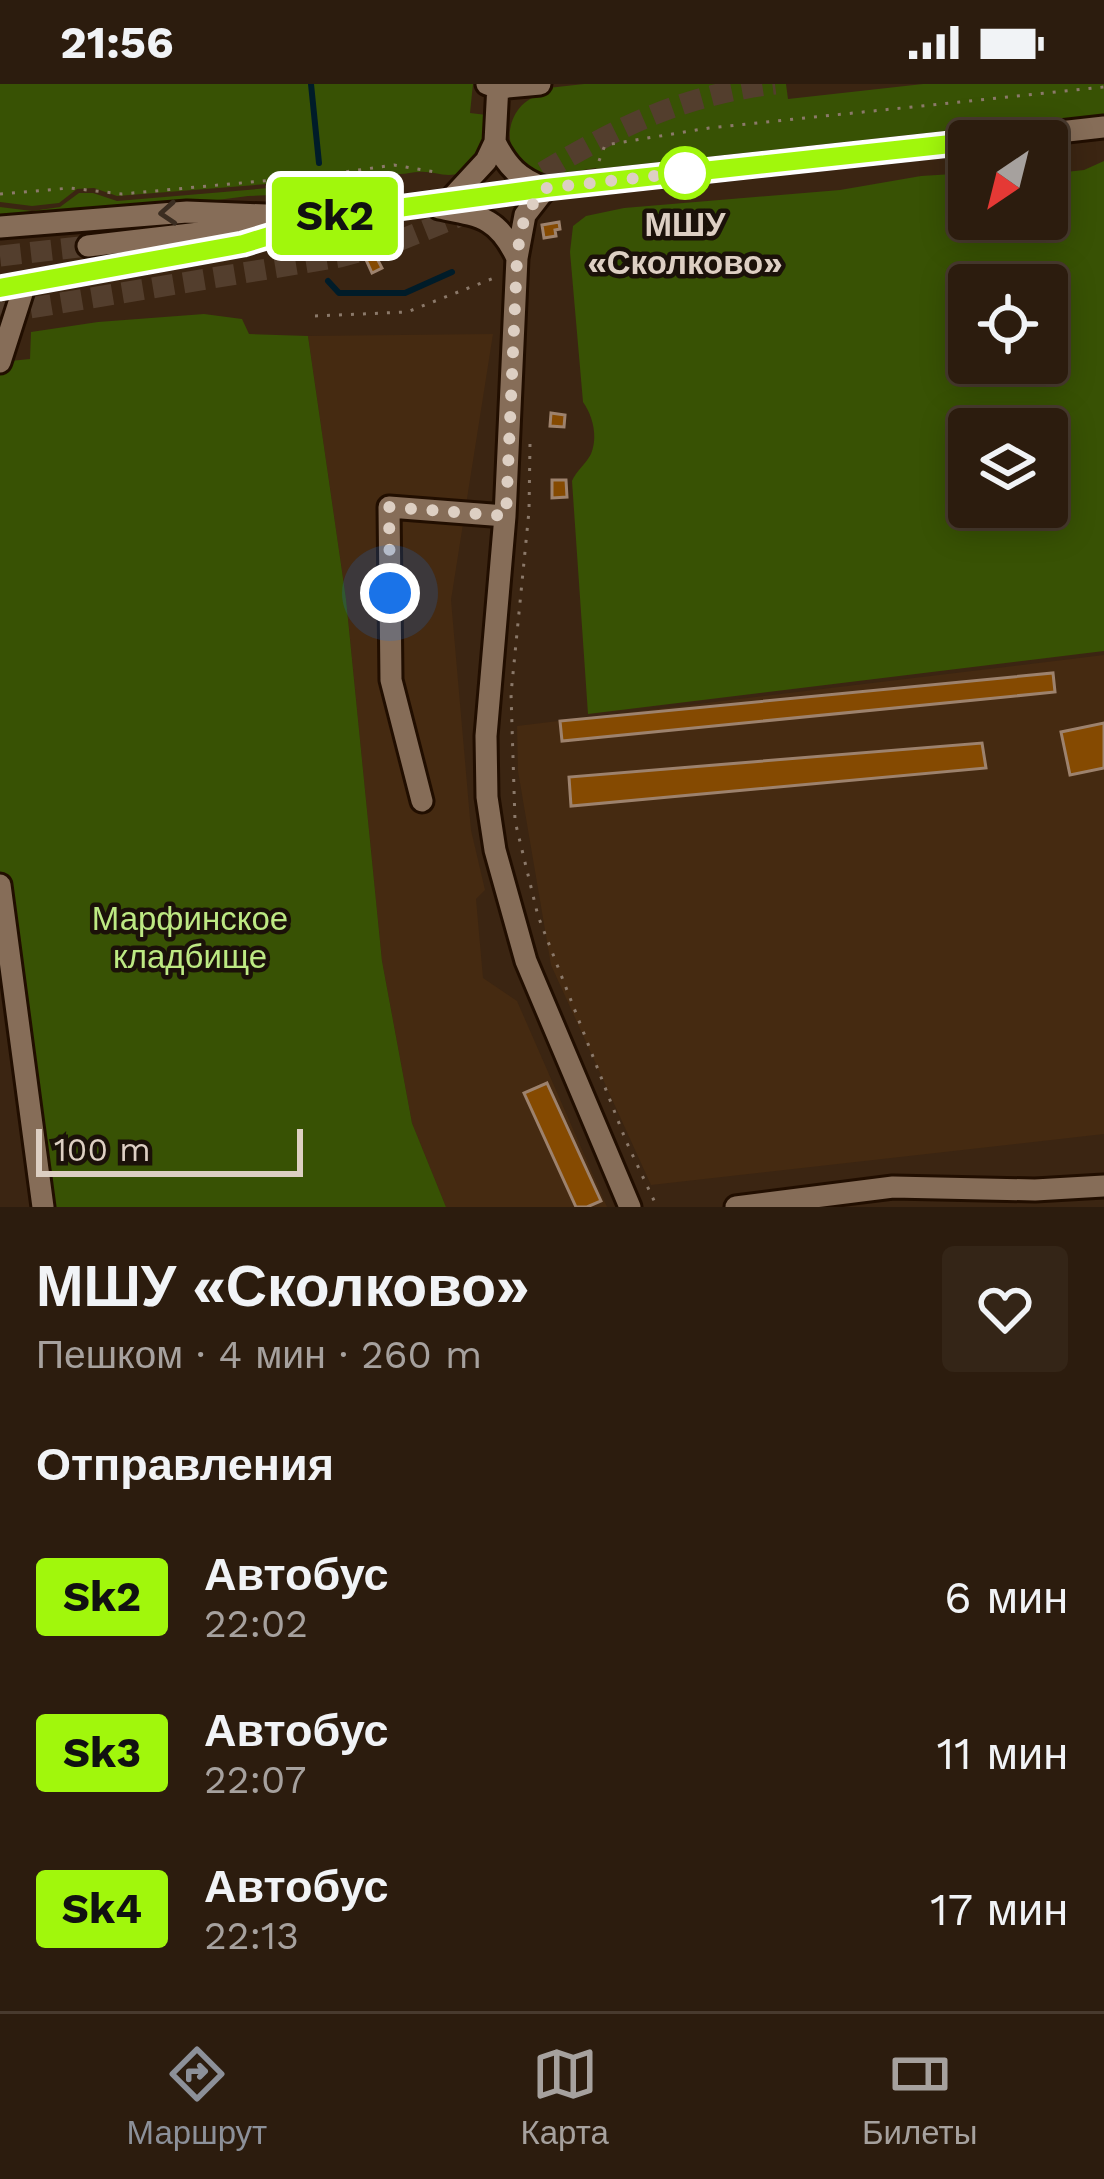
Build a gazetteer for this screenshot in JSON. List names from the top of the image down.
{
  "parks": ["Марфинское кладбище"],
  "places": ["МШУ «Сколково»"],
  "lines": ["bus line Sk2"],
  "scale_bar": "100 m",
  "north": "bottom left",
  "page": {
    "status": "21:56",
    "on_map": "Sk2",
    "scale": "100 m",
    "heading": [
      ["МШУ «Сколково»", "Пешком · 4 мин · 260 m"],
      "Отправления"
    ],
    "list": [
      {
        "mark": "Sk2",
        "name": "Автобус",
        "note": "22:02",
        "value": "6 мин"
      },
      {
        "mark": "Sk3",
        "name": "Автобус",
        "note": "22:07",
        "value": "11 мин"
      },
      {
        "mark": "Sk4",
        "name": "Автобус",
        "note": "22:13",
        "value": "17 мин"
      }
    ],
    "tabs": ["Маршрут", "Карта", "Билеты"]
  }
}
